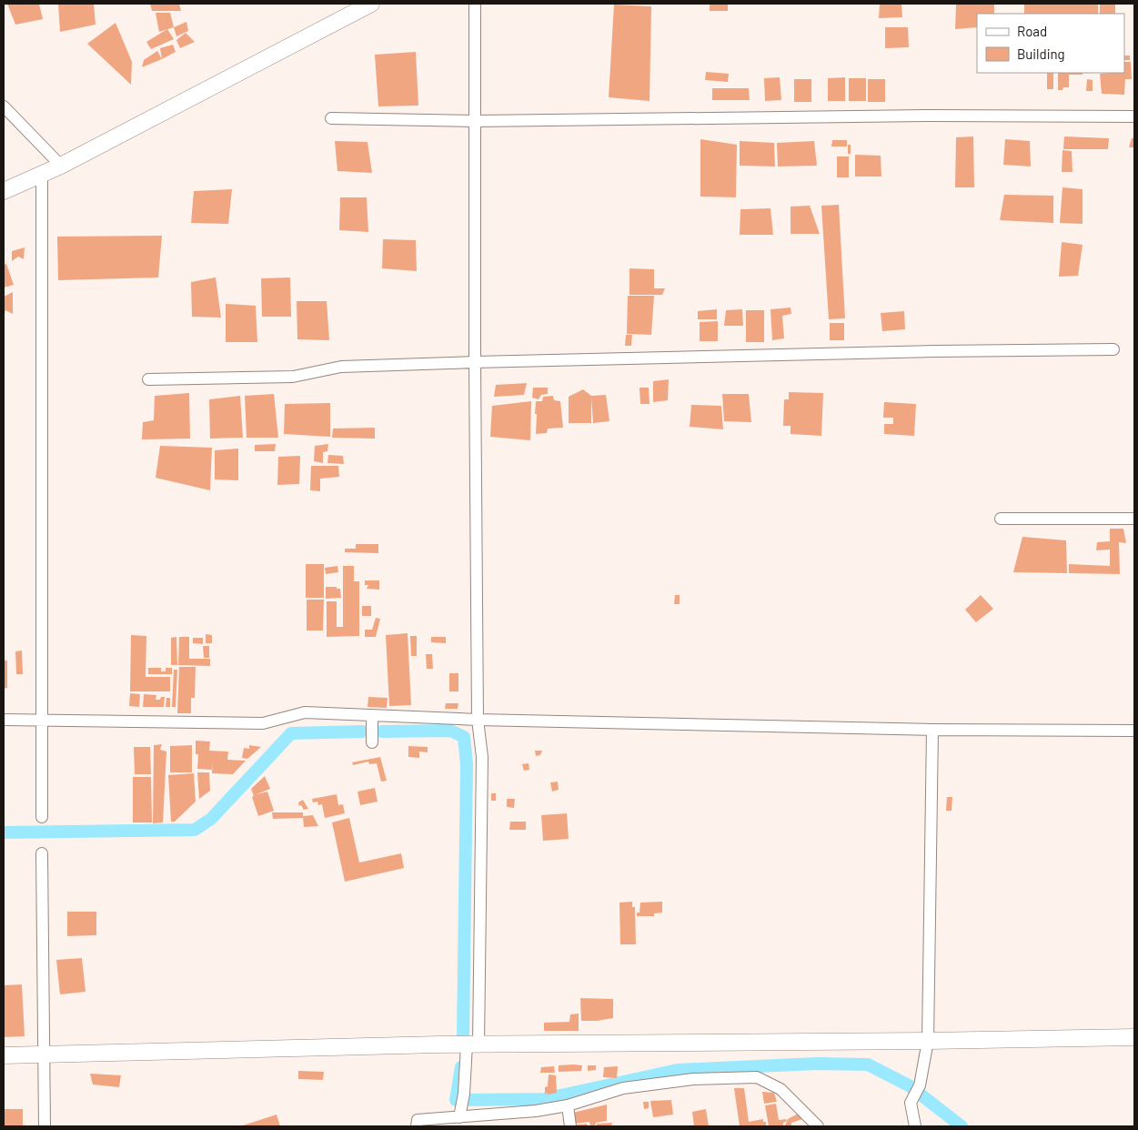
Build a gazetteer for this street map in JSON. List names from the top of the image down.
{
  "legend": ["Road", "Building"]
}
